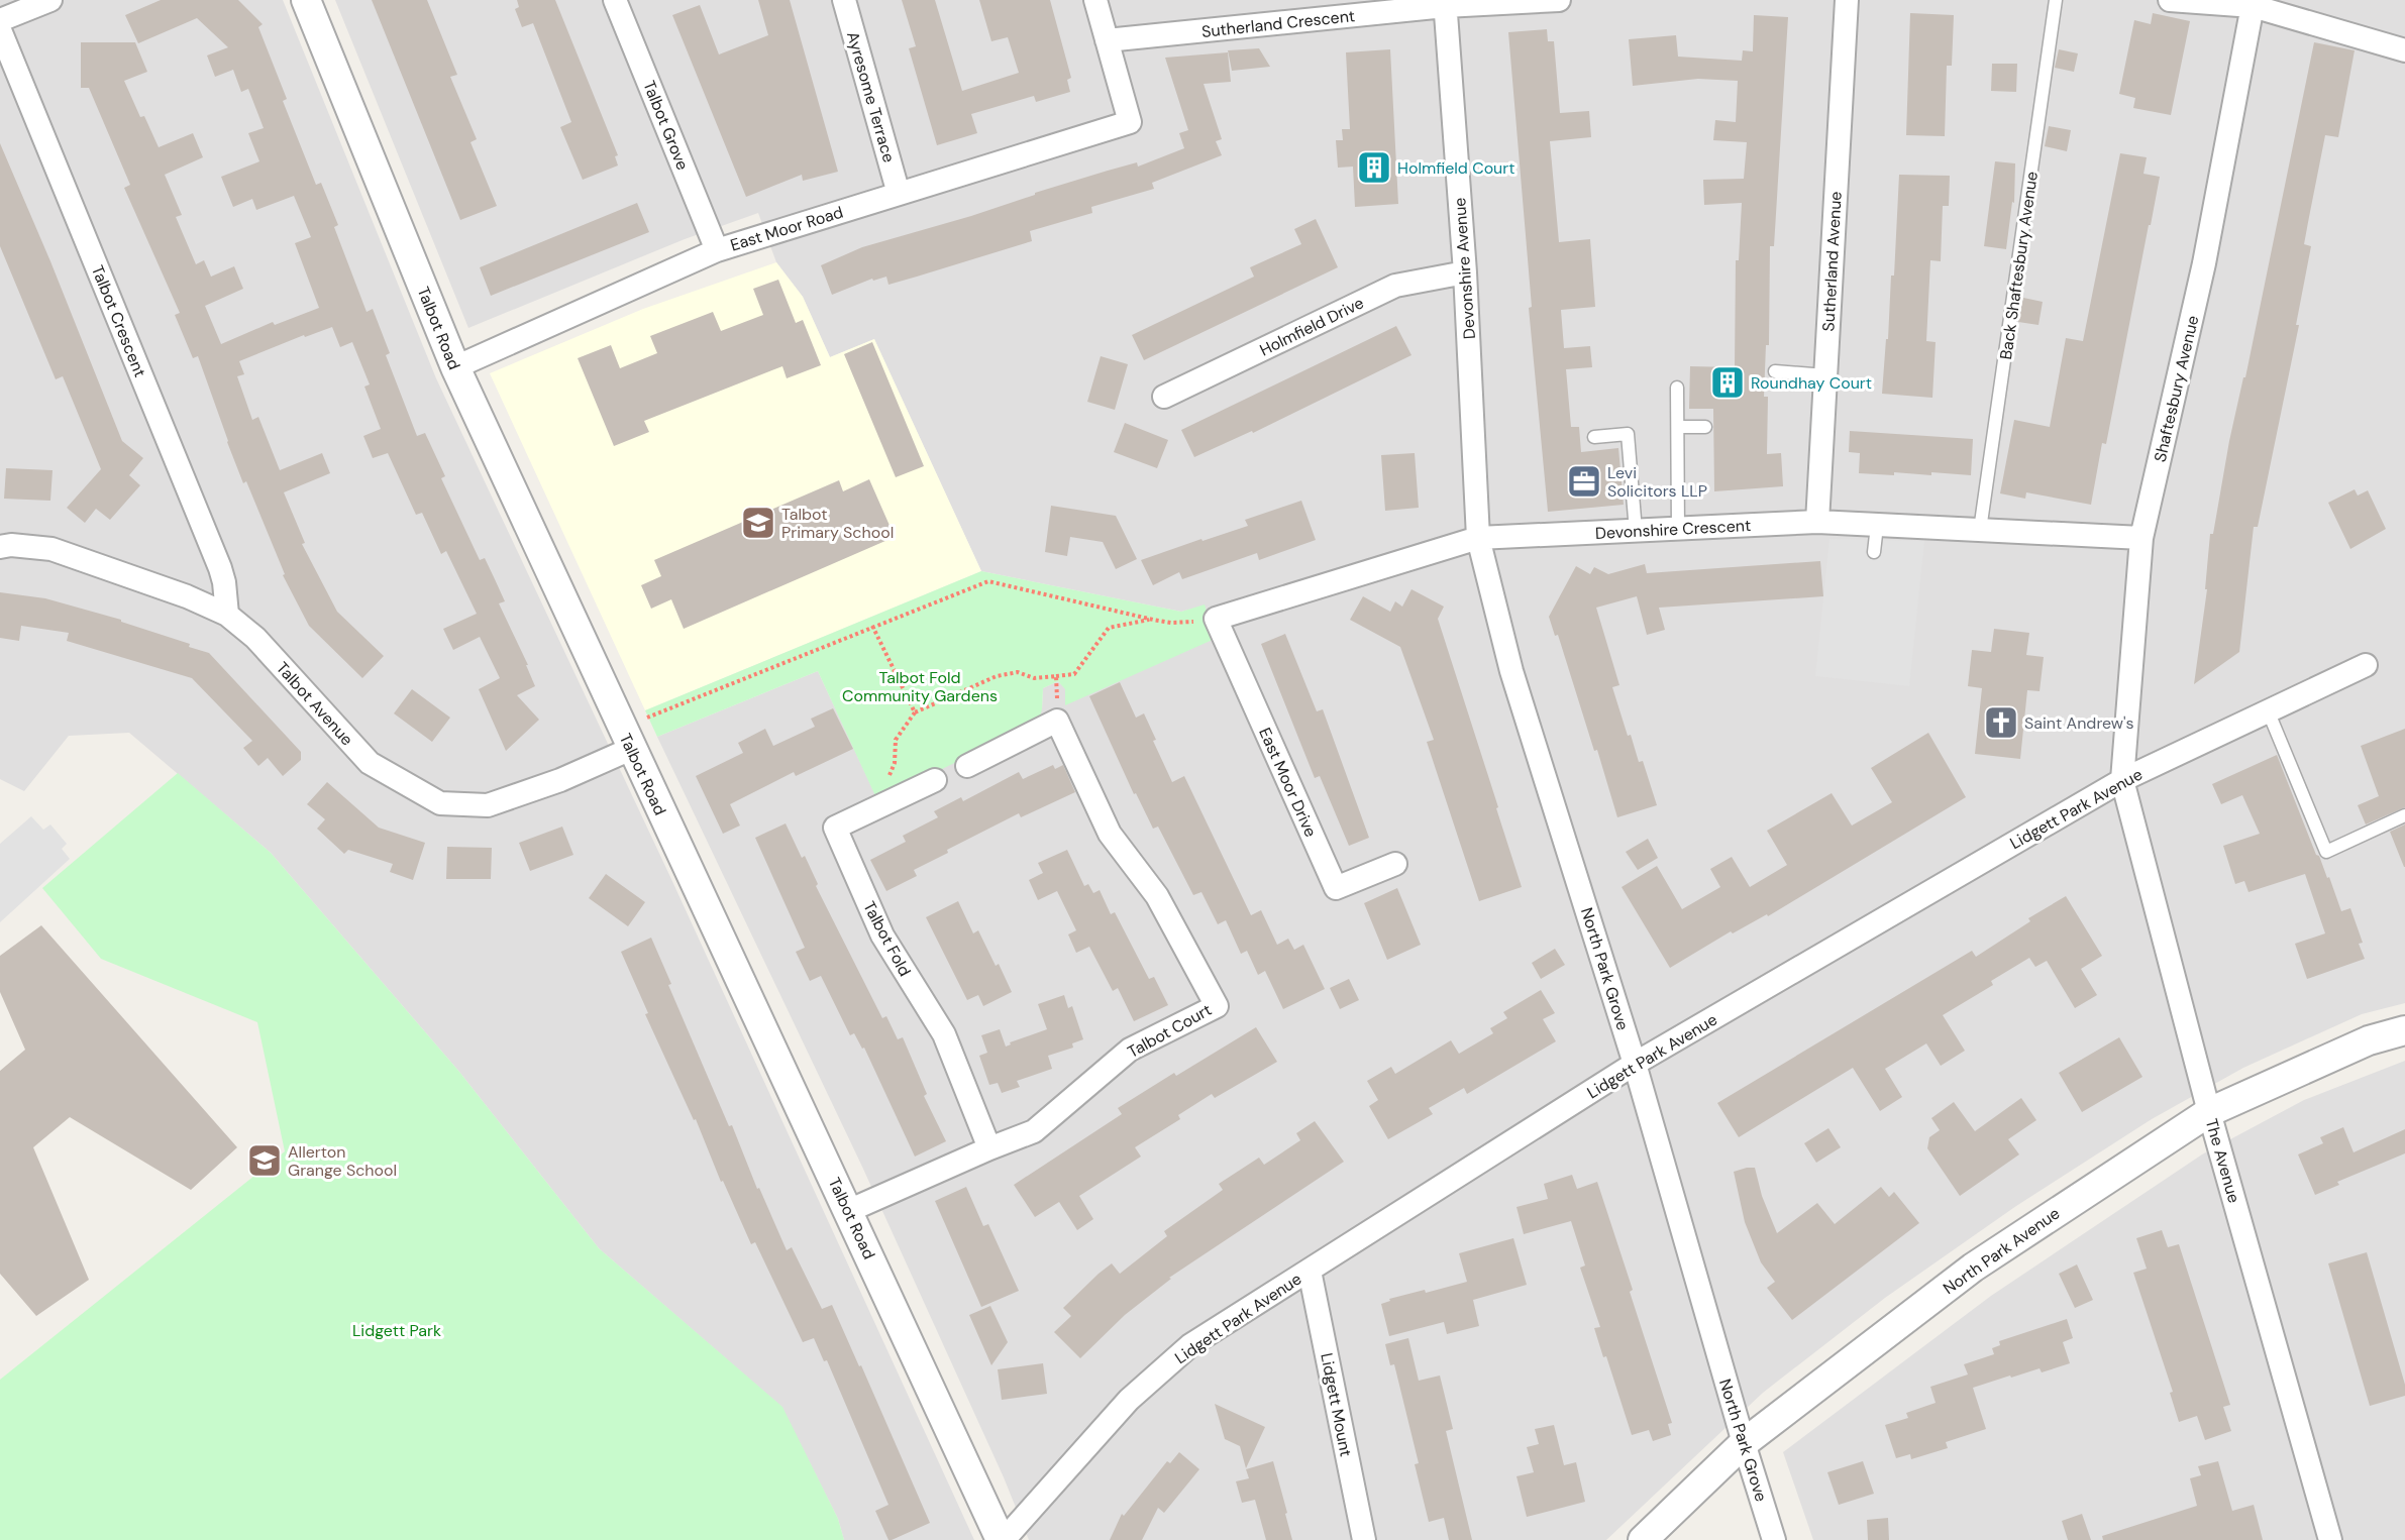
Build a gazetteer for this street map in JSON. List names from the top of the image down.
{
  "streets": {
    "street": [
      "Sutherland Crescent",
      "Ayresome Terrace",
      "Talbot Grove",
      "East Moor Road",
      "Sutherland Avenue",
      "Devonshire Avenue",
      "Talbot Crescent",
      "Holmfield Drive",
      "Talbot Road",
      "Shaftesbury Avenue",
      "Devonshire Crescent",
      "Talbot Avenue",
      "East Moor Drive",
      "Lidgett Park Avenue",
      "Talbot Fold",
      "North Park Grove",
      "Talbot Court",
      "The Avenue",
      "North Park Avenue",
      "Lidgett Mount"
    ],
    "lane": ["Back Shaftesbury Avenue"]
  },
  "crossings": [
    ["Sutherland Crescent", "East Moor Road"],
    ["Sutherland Crescent", "Devonshire Avenue"],
    ["Ayresome Terrace", "East Moor Road"],
    ["Talbot Grove", "East Moor Road"],
    ["East Moor Road", "Talbot Road"],
    ["Sutherland Avenue", "Devonshire Crescent"],
    ["Back Shaftesbury Avenue", "Devonshire Crescent"],
    ["Devonshire Avenue", "Holmfield Drive"],
    ["Devonshire Avenue", "Devonshire Crescent"],
    ["Devonshire Avenue", "North Park Grove"],
    ["Talbot Crescent", "Talbot Avenue"],
    ["Talbot Road", "Talbot Avenue"],
    ["Talbot Road", "Lidgett Park Avenue"],
    ["Talbot Road", "Talbot Court"],
    ["Shaftesbury Avenue", "Devonshire Crescent"],
    ["Shaftesbury Avenue", "Lidgett Park Avenue"],
    ["Shaftesbury Avenue", "The Avenue"],
    ["Devonshire Crescent", "East Moor Drive"],
    ["Devonshire Crescent", "North Park Grove"],
    ["Lidgett Park Avenue", "North Park Grove"],
    ["Lidgett Park Avenue", "The Avenue"],
    ["Lidgett Park Avenue", "Lidgett Mount"],
    ["Talbot Fold", "Talbot Court"],
    ["North Park Grove", "North Park Avenue"],
    ["The Avenue", "North Park Avenue"]
  ],
  "parks": ["Talbot Fold Community Gardens", "Lidgett Park"],
  "places": {
    "building": ["Holmfield Court", "Roundhay Court"],
    "office": ["Levi Solicitors LLP"],
    "school or university": ["Talbot Primary School", "Allerton Grange School"],
    "church": ["Saint Andrew's"]
  }
}
